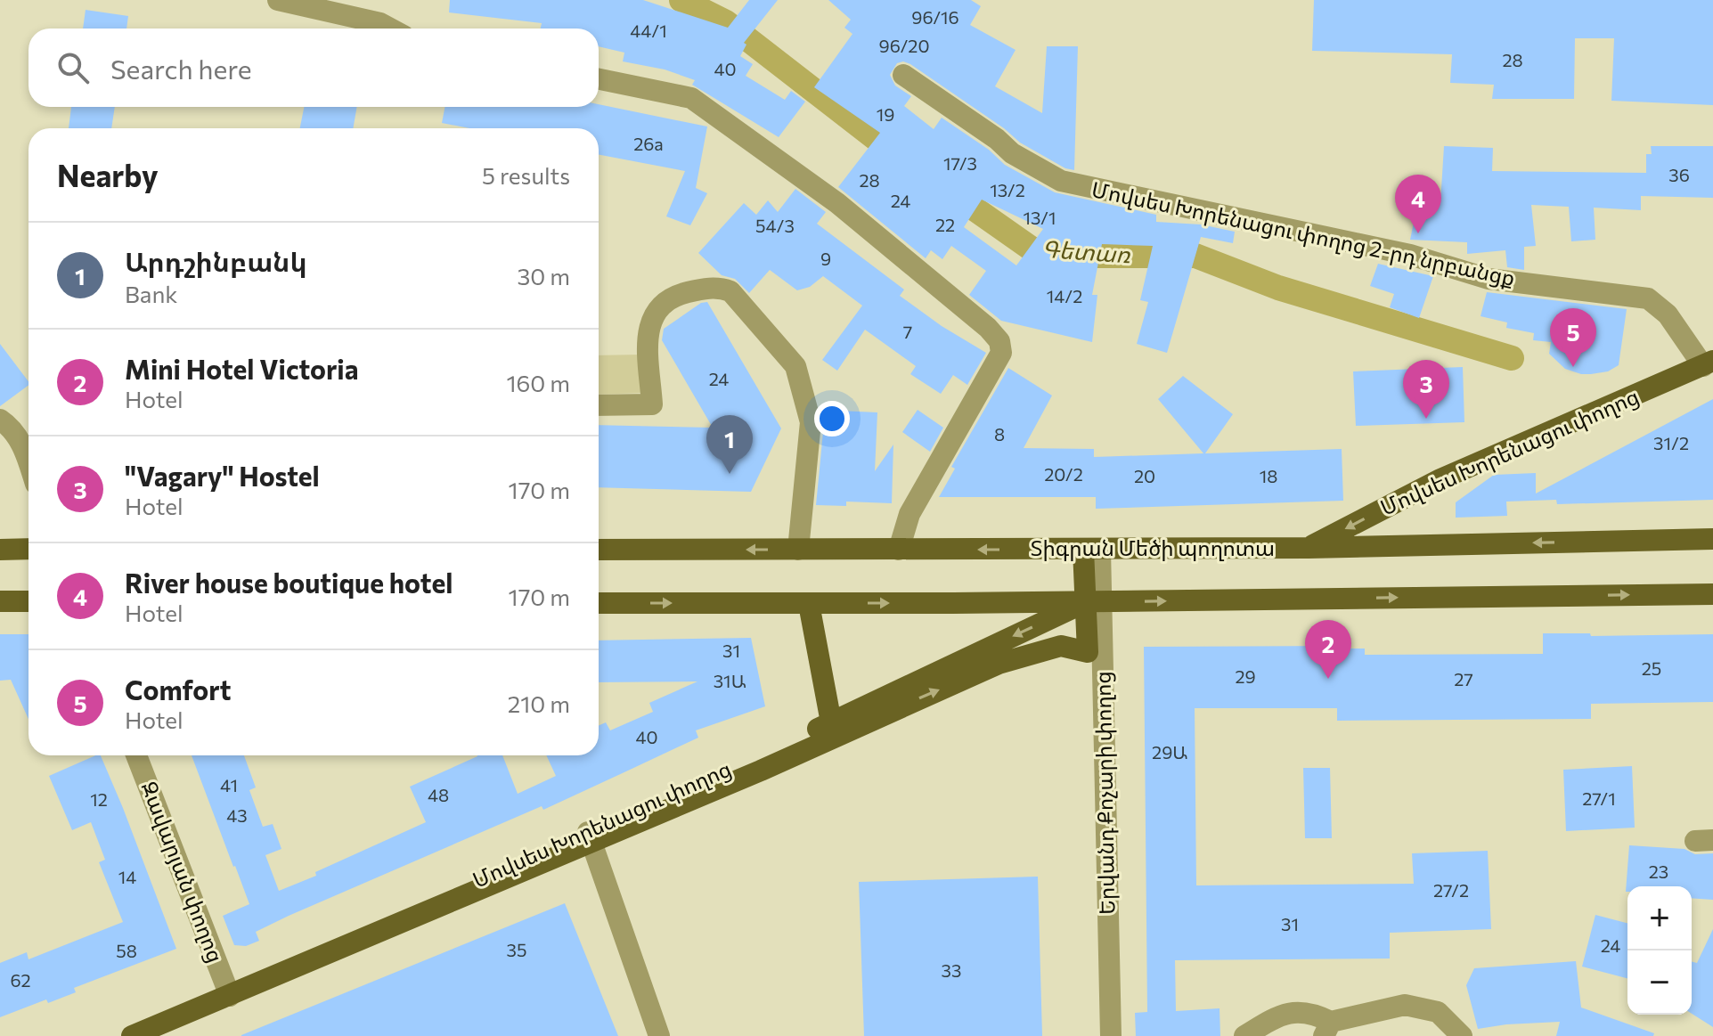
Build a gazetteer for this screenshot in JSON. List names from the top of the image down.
{
  "streets": {
    "main road": ["Մովսես Խորենացու փողոց", "Տիգրան Մեծի պողոտա", "Երվանդ Քոչարի փողոց"],
    "street": ["Մովսես Խորենացու փողոց 2-րդ նրբանցք", "Զավարյան փողոց"]
  },
  "crossings": [
    ["Մովսես Խորենացու փողոց 2-րդ նրբանցք", "Մովսես Խորենացու փողոց"],
    ["Մովսես Խորենացու փողոց", "Տիգրան Մեծի պողոտա"],
    ["Մովսես Խորենացու փողոց", "Երվանդ Քոչարի փողոց"],
    ["Մովսես Խորենացու փողոց", "Զավարյան փողոց"],
    ["Տիգրան Մեծի պողոտա", "Երվանդ Քոչարի փողոց"]
  ],
  "water": ["Գետառ"],
  "house_numbers": [
    "96/16",
    "44/1",
    "96/20",
    "28",
    "40",
    "19",
    "26a",
    "17/3",
    "36",
    "28",
    "13/2",
    "24",
    "13/1",
    "22",
    "54/3",
    "9",
    "14/2",
    "7",
    "24",
    "8",
    "31/2",
    "20/2",
    "20",
    "18",
    "31",
    "25",
    "29",
    "27",
    "31Ա",
    "40",
    "29Ա",
    "41",
    "48",
    "27/1",
    "12",
    "43",
    "23",
    "14",
    "27/2",
    "31",
    "24",
    "35",
    "58",
    "33",
    "62"
  ],
  "page": {
    "search": "Search here",
    "heading": ["Nearby", "5 results"],
    "pins": [
      "4",
      "5",
      "3",
      "1",
      "2"
    ],
    "list": [
      {
        "mark": "1",
        "name": "Արդշինբանկ",
        "note": "Bank",
        "value": "30 m"
      },
      {
        "mark": "2",
        "name": "Mini Hotel Victoria",
        "note": "Hotel",
        "value": "160 m"
      },
      {
        "mark": "3",
        "name": "\"Vagary\" Hostel",
        "note": "Hotel",
        "value": "170 m"
      },
      {
        "mark": "4",
        "name": "River house boutique hotel",
        "note": "Hotel",
        "value": "170 m"
      },
      {
        "mark": "5",
        "name": "Comfort",
        "note": "Hotel",
        "value": "210 m"
      }
    ],
    "map_buttons": ["+", "−"]
  }
}
